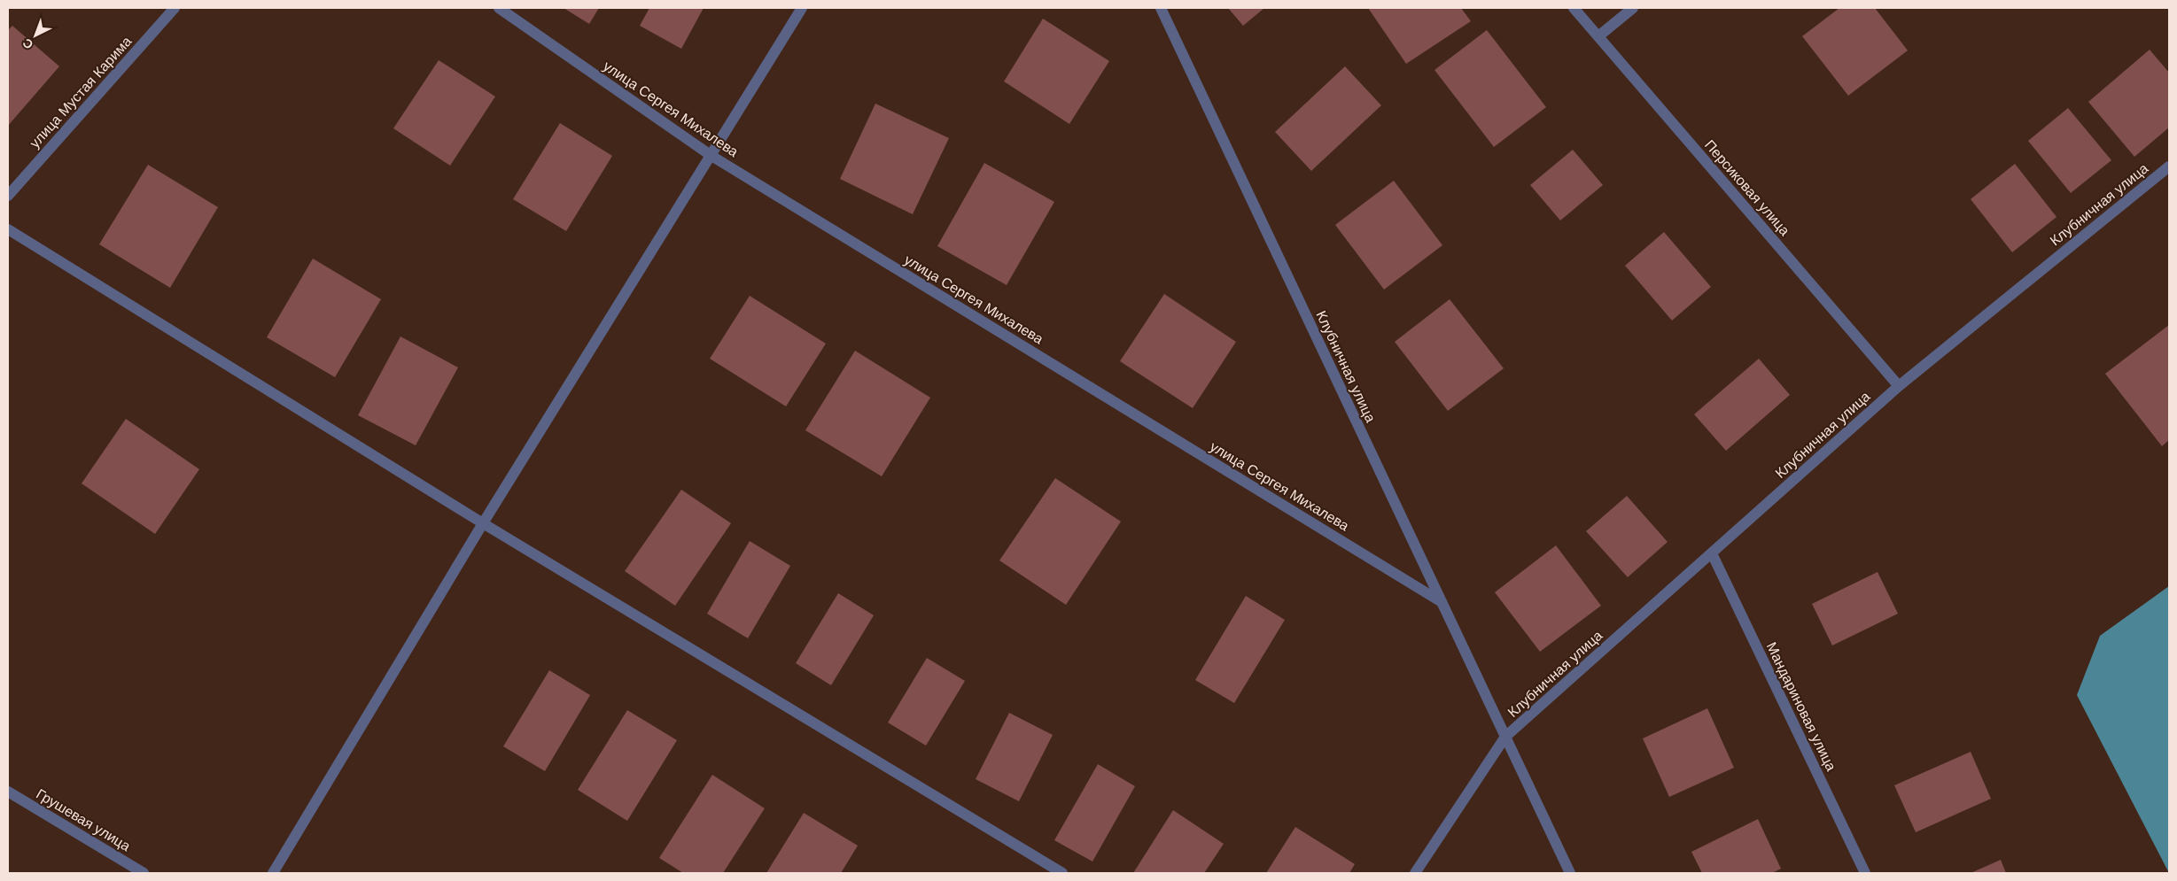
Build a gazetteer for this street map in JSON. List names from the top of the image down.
{
  "streets": {
    "street": [
      "улица Мустая Карима",
      "улица Сергея Михалева",
      "Персиковая улица",
      "Клубничная улица",
      "Мандариновая улица",
      "Грушевая улица"
    ]
  },
  "crossings": [
    ["улица Сергея Михалева", "Клубничная улица"],
    ["Персиковая улица", "Клубничная улица"],
    ["Клубничная улица", "Мандариновая улица"]
  ],
  "north": "bottom left"
}
